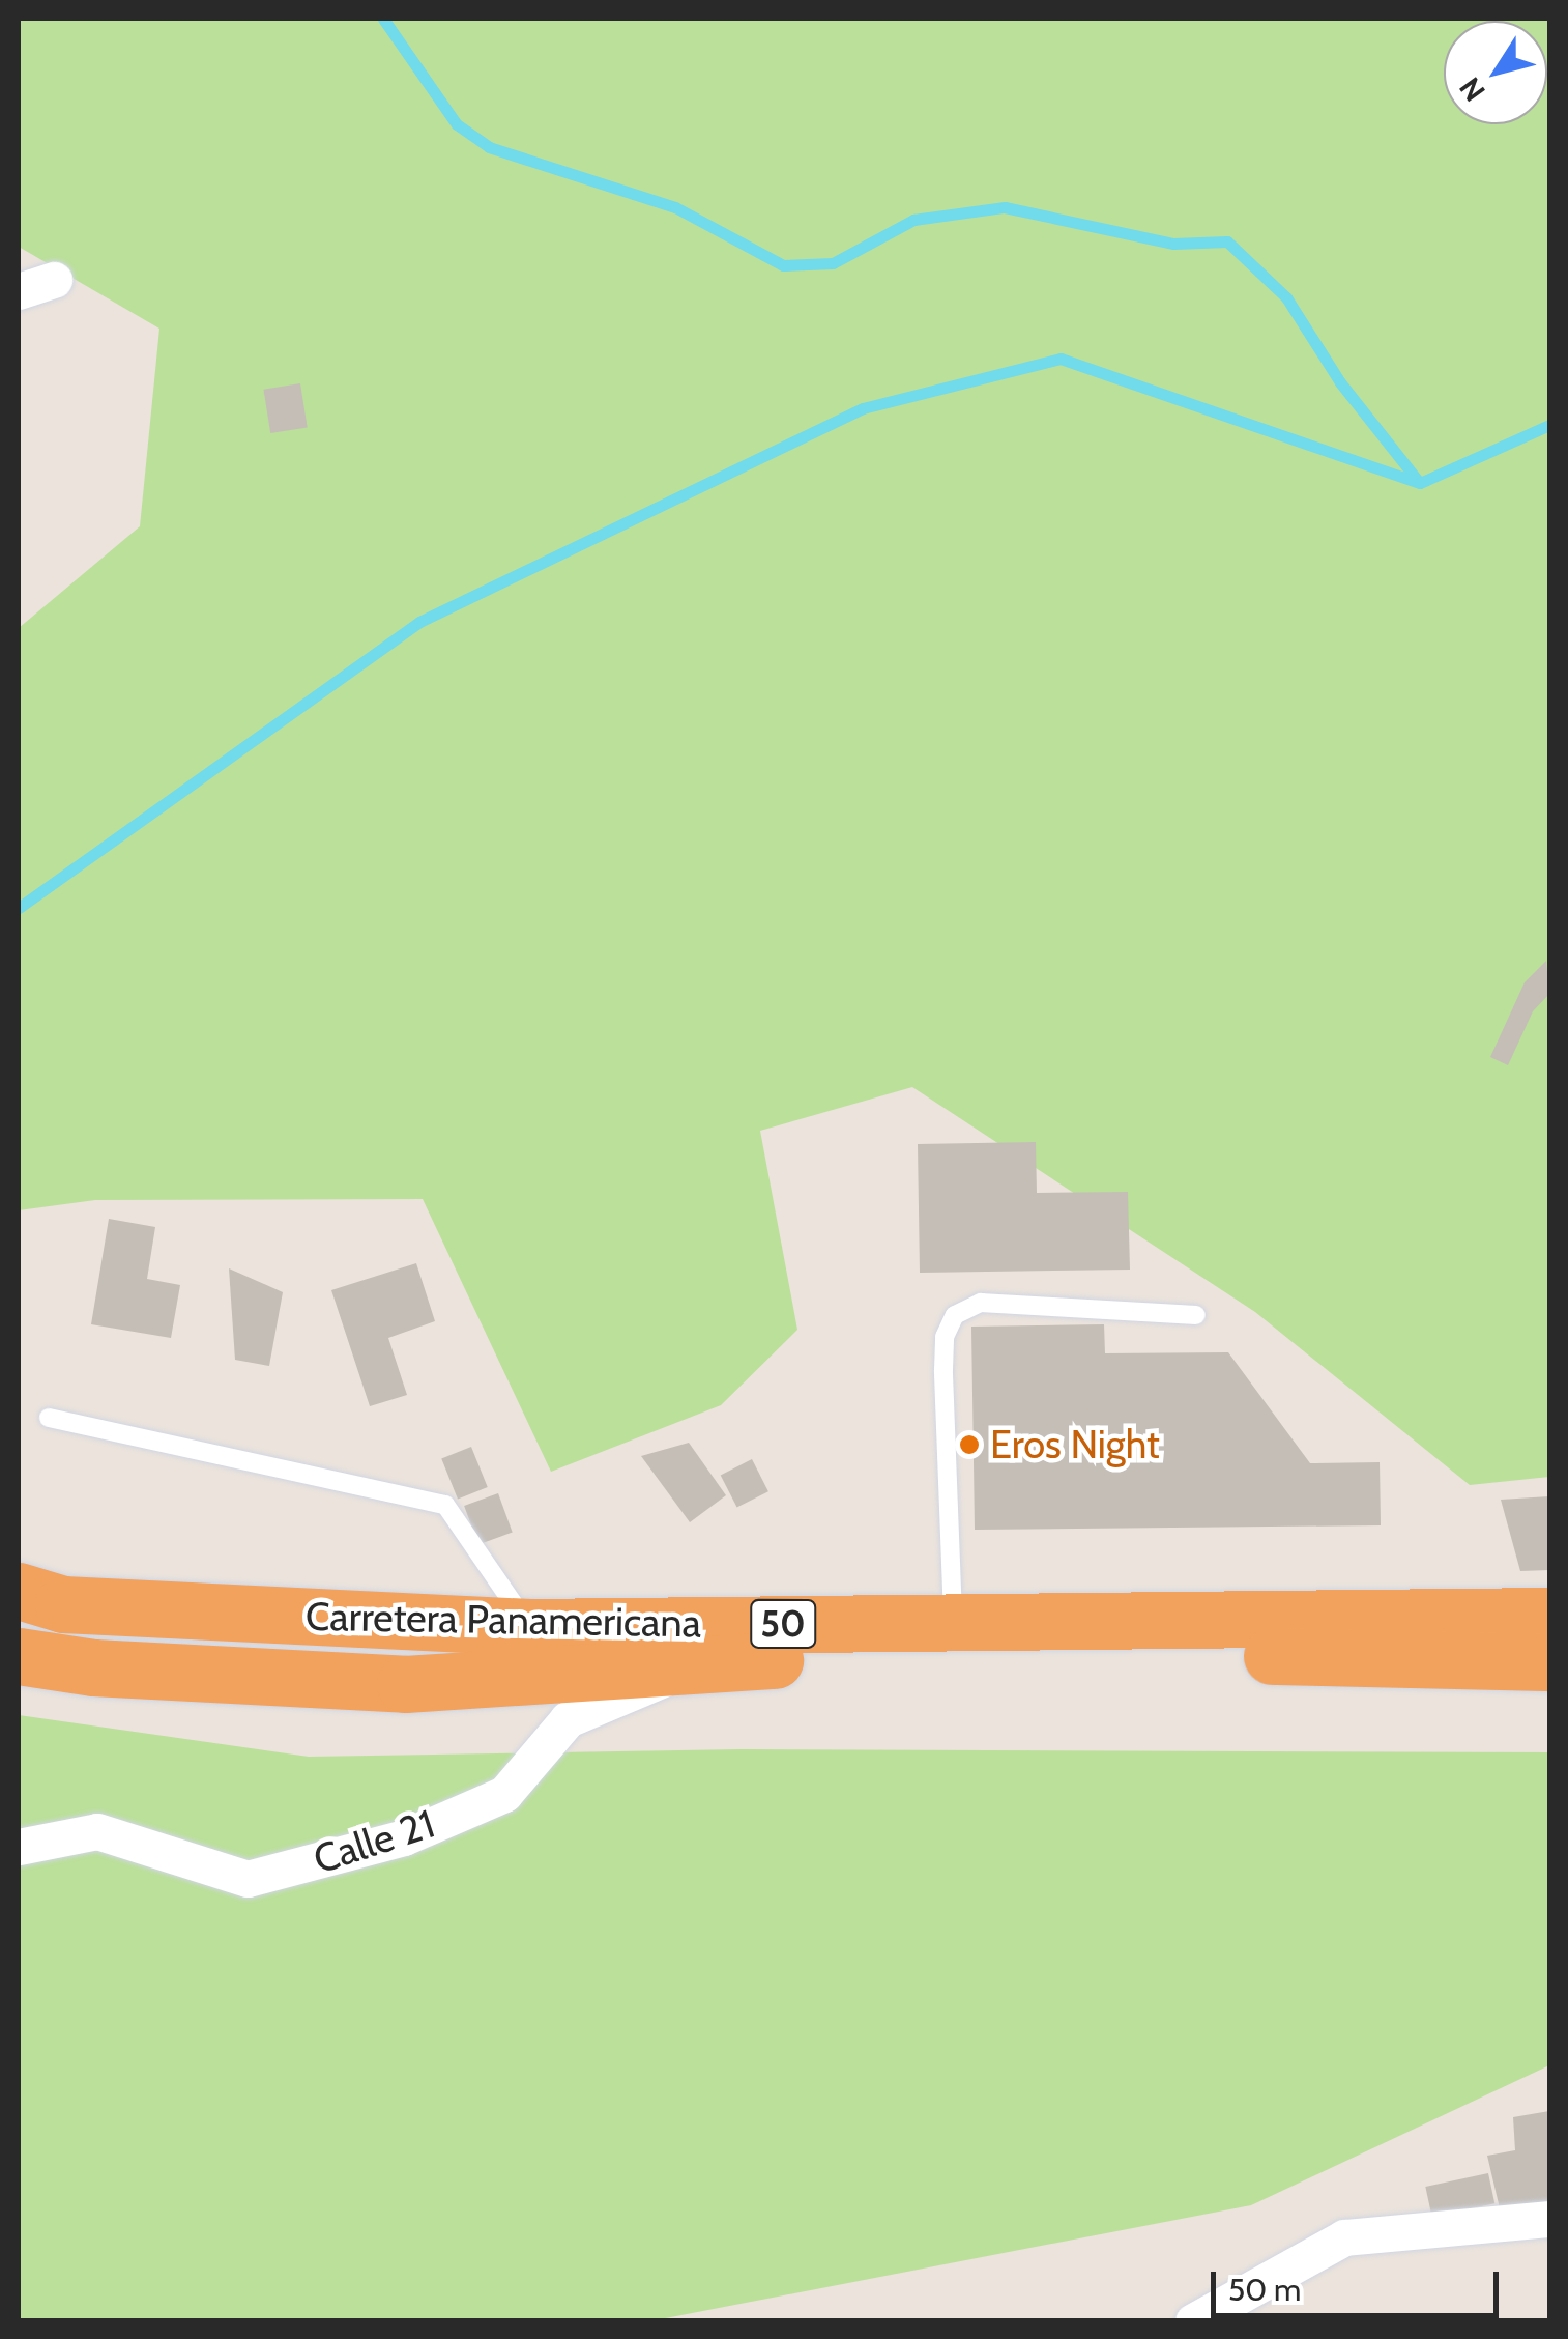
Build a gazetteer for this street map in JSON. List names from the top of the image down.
{
  "streets": {
    "highway": ["Carretera Panamericana", "50"],
    "street": ["Calle 21"]
  },
  "crossings": [
    ["Carretera Panamericana", "Calle 21"]
  ],
  "places": ["Eros Night"],
  "scale_bar": "50 m",
  "north": "bottom left"
}
